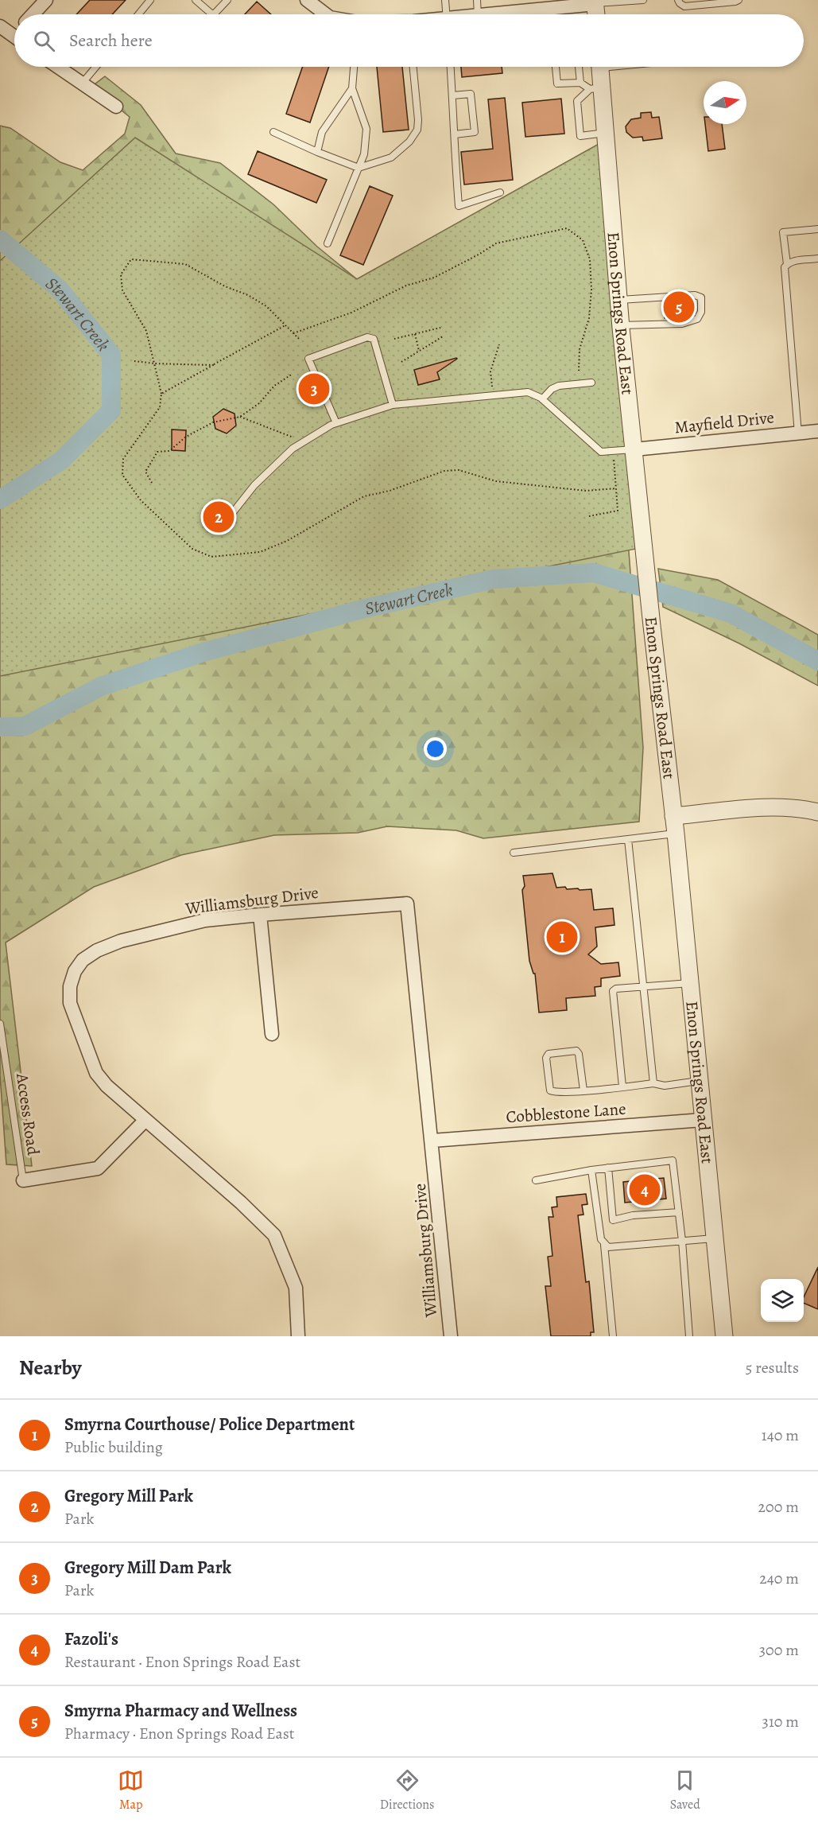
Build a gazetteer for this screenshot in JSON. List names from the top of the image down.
{
  "streets": {
    "street": [
      "Enon Springs Road East",
      "Mayfield Drive",
      "Williamsburg Drive",
      "Cobblestone Lane"
    ],
    "lane": ["Access Road"]
  },
  "crossings": [
    ["Enon Springs Road East", "Mayfield Drive"],
    ["Enon Springs Road East", "Cobblestone Lane"],
    ["Williamsburg Drive", "Cobblestone Lane"]
  ],
  "water": ["Stewart Creek"],
  "north": "right",
  "page": {
    "search": "Search here",
    "pins": [
      "5",
      "3",
      "2",
      "1",
      "4"
    ],
    "heading": ["Nearby", "5 results"],
    "list": [
      {
        "mark": "1",
        "name": "Smyrna Courthouse/ Police Department",
        "note": "Public building",
        "value": "140 m"
      },
      {
        "mark": "2",
        "name": "Gregory Mill Park",
        "note": "Park",
        "value": "200 m"
      },
      {
        "mark": "3",
        "name": "Gregory Mill Dam Park",
        "note": "Park",
        "value": "240 m"
      },
      {
        "mark": "4",
        "name": "Fazoli's",
        "note": "Restaurant · Enon Springs Road East",
        "value": "300 m"
      },
      {
        "mark": "5",
        "name": "Smyrna Pharmacy and Wellness",
        "note": "Pharmacy · Enon Springs Road East",
        "value": "310 m"
      }
    ],
    "nav": ["Map", "Directions", "Saved"]
  }
}
